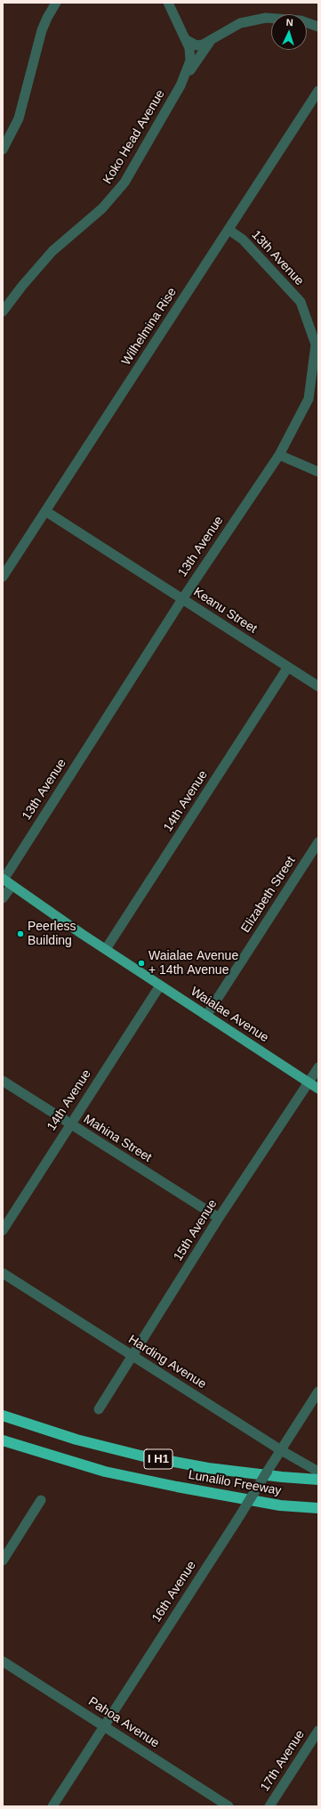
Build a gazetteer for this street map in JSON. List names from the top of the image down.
{
  "streets": {
    "highway": ["I H1", "Lunalilo Freeway"],
    "main road": ["Waialae Avenue"],
    "street": [
      "Koko Head Avenue",
      "13th Avenue",
      "Wilhelmina Rise",
      "Keanu Street",
      "14th Avenue",
      "Elizabeth Street",
      "Mahina Street",
      "15th Avenue",
      "Harding Avenue",
      "16th Avenue",
      "Pahoa Avenue",
      "17th Avenue"
    ]
  },
  "crossings": [
    ["13th Avenue", "Wilhelmina Rise"],
    ["13th Avenue", "Keanu Street"],
    ["13th Avenue", "Waialae Avenue"],
    ["Wilhelmina Rise", "Keanu Street"],
    ["Keanu Street", "14th Avenue"],
    ["14th Avenue", "Waialae Avenue"],
    ["14th Avenue", "Mahina Street"],
    ["Elizabeth Street", "Waialae Avenue"],
    ["Waialae Avenue", "15th Avenue"],
    ["Mahina Street", "15th Avenue"],
    ["15th Avenue", "Harding Avenue"],
    ["Harding Avenue", "16th Avenue"],
    ["16th Avenue", "Pahoa Avenue"]
  ],
  "places": ["Peerless Building", "Waialae Avenue + 14th Avenue"],
  "north": "top"
}
